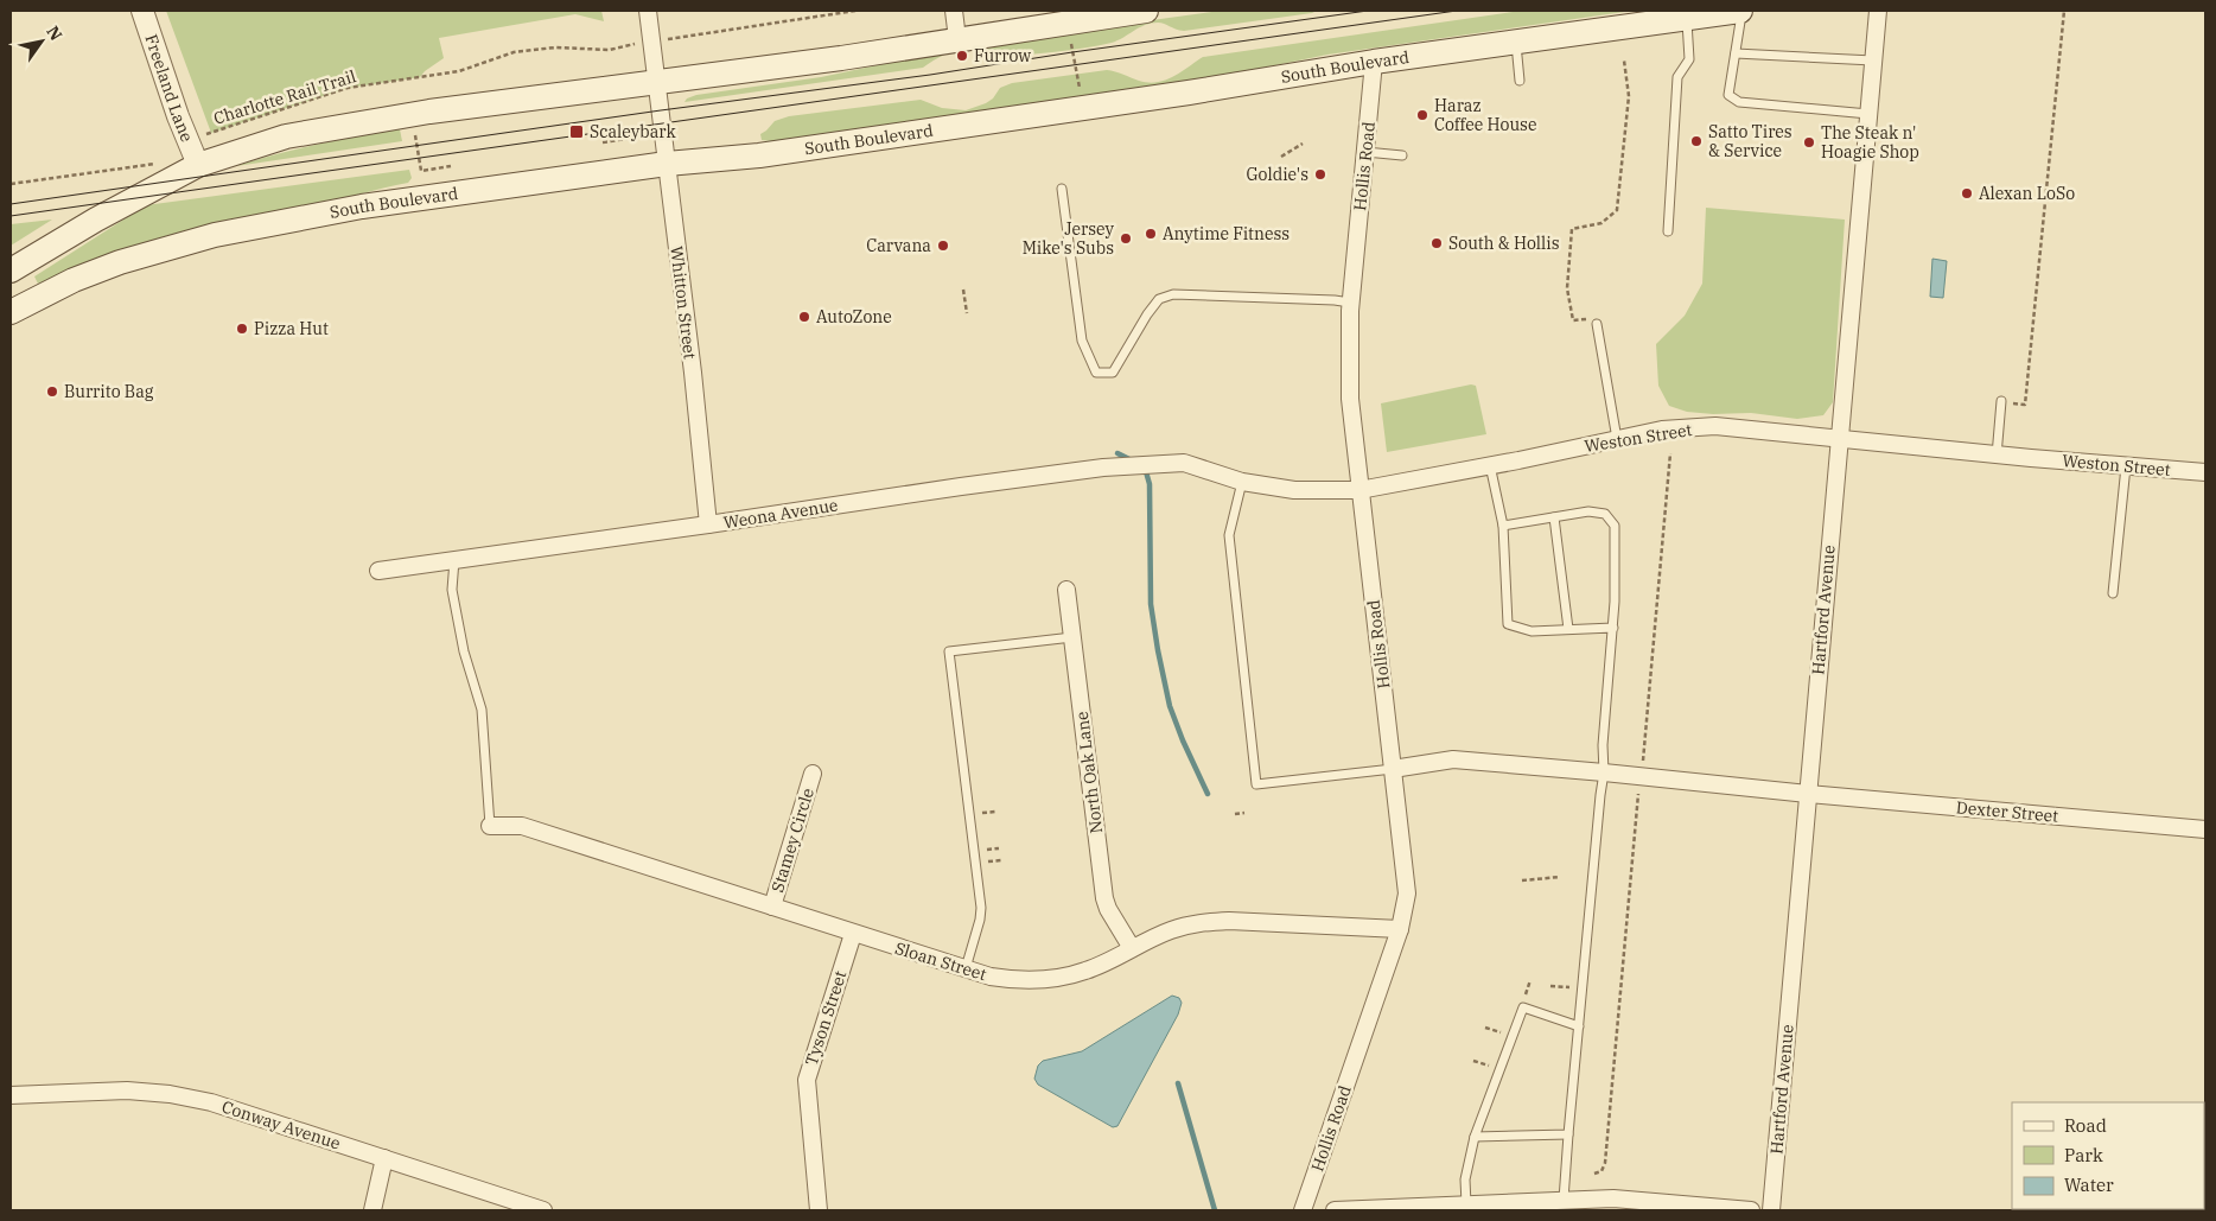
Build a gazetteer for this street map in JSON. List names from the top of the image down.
{
  "streets": {
    "main road": ["South Boulevard"],
    "street": [
      "Freeland Lane",
      "Hollis Road",
      "Whitton Street",
      "Weston Street",
      "Weona Avenue",
      "Hartford Avenue",
      "North Oak Lane",
      "Dexter Street",
      "Stamey Circle",
      "Sloan Street",
      "Tyson Street",
      "Conway Avenue"
    ],
    "path": ["Charlotte Rail Trail"]
  },
  "crossings": [
    ["South Boulevard", "Hollis Road"],
    ["South Boulevard", "Whitton Street"],
    ["Freeland Lane", "Charlotte Rail Trail"],
    ["Charlotte Rail Trail", "Whitton Street"],
    ["Hollis Road", "Weston Street"],
    ["Hollis Road", "Dexter Street"],
    ["Hollis Road", "Sloan Street"],
    ["Whitton Street", "Weona Avenue"],
    ["Weston Street", "Weona Avenue"],
    ["Weston Street", "Hartford Avenue"],
    ["Hartford Avenue", "Dexter Street"],
    ["North Oak Lane", "Sloan Street"],
    ["Stamey Circle", "Sloan Street"],
    ["Sloan Street", "Tyson Street"]
  ],
  "places": {
    "other": [
      "Furrow",
      "Haraz Coffee House",
      "Satto Tires & Service",
      "The Steak n' Hoagie Shop",
      "Goldie's",
      "Alexan LoSo",
      "Anytime Fitness",
      "Jersey Mike's Subs",
      "South & Hollis",
      "Carvana",
      "AutoZone",
      "Pizza Hut",
      "Burrito Bag"
    ],
    "transit": ["Scaleybark"]
  },
  "legend": ["Road", "Park", "Water"],
  "north": "top right"
}
